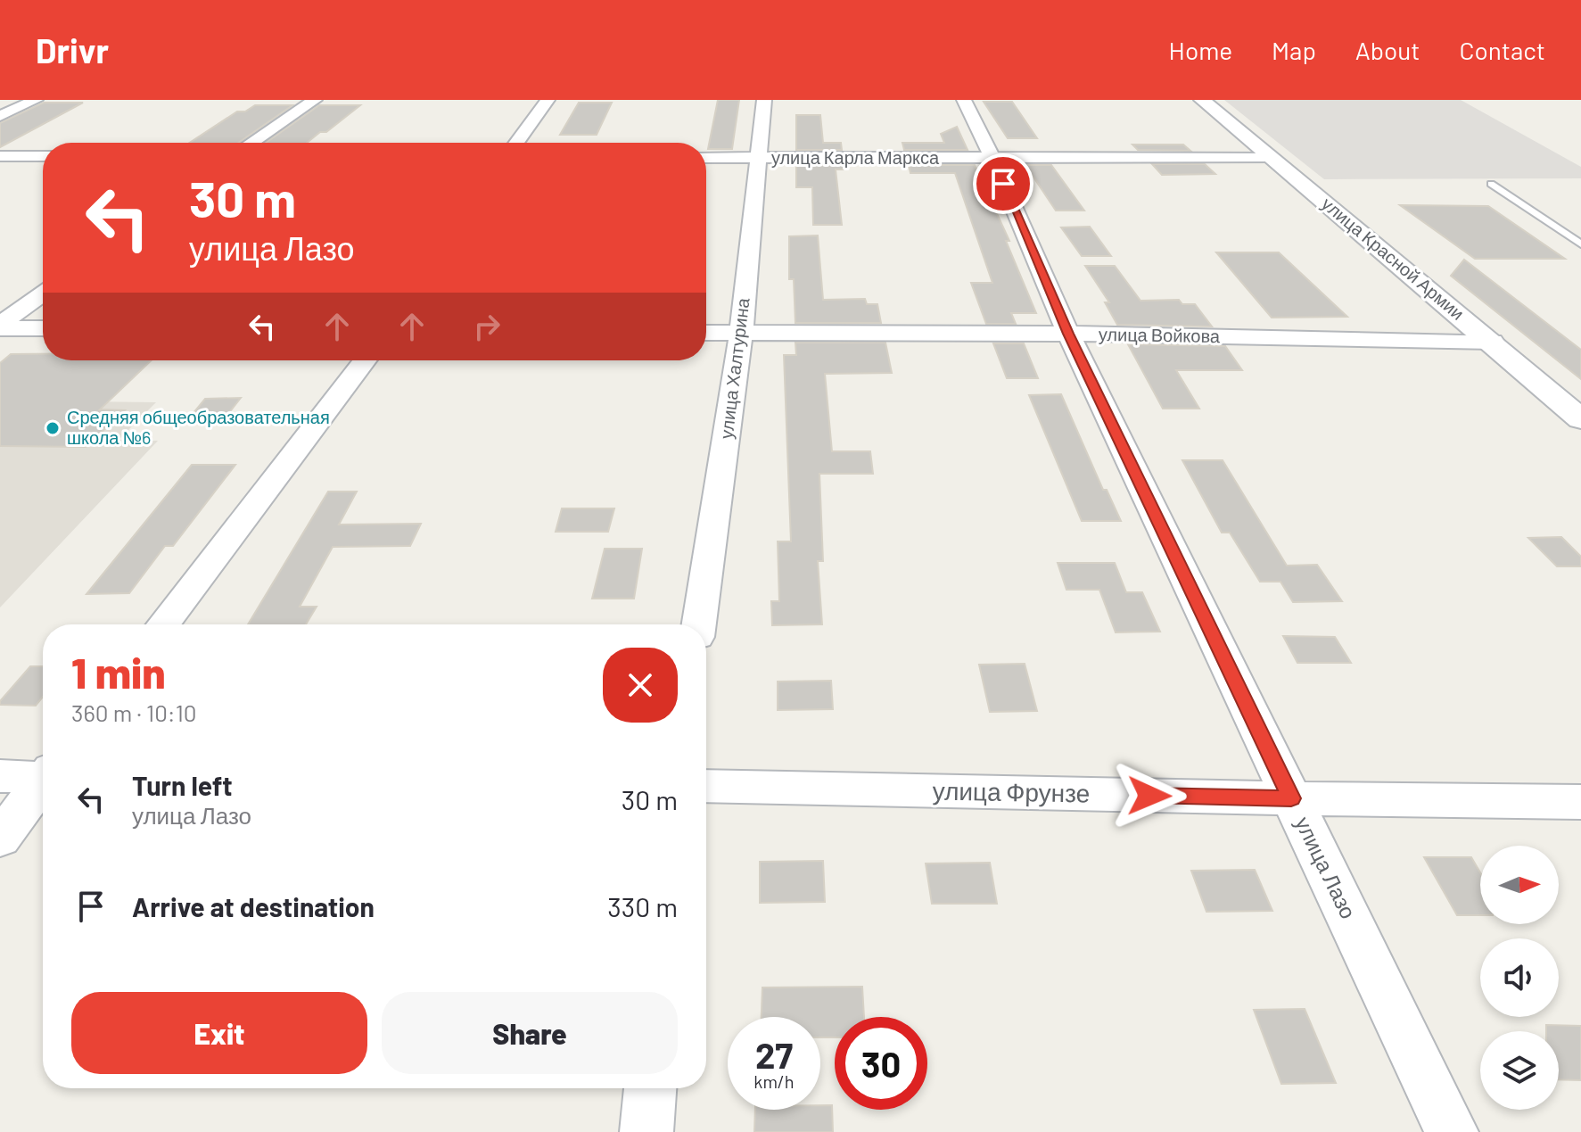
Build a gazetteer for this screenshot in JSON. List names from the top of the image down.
{
  "streets": {
    "street": [
      "улица Карла Маркса",
      "улица Красной Армии",
      "улица Войкова",
      "улица Халтурина",
      "улица Фрунзе",
      "улица Лазо"
    ]
  },
  "crossings": [
    ["улица Карла Маркса", "улица Красной Армии"],
    ["улица Карла Маркса", "улица Халтурина"],
    ["улица Карла Маркса", "улица Лазо"],
    ["улица Красной Армии", "улица Войкова"],
    ["улица Войкова", "улица Халтурина"],
    ["улица Войкова", "улица Лазо"],
    ["улица Фрунзе", "улица Лазо"]
  ],
  "places": ["Средняя общеобразовательная школа №6"],
  "north": "right",
  "page": {
    "header": "Drivr",
    "nav": [
      "Home",
      "Map",
      "About",
      "Contact"
    ],
    "turn": ["30 m", "улица Лазо"],
    "heading": ["1 min", "360 m · 10:10"],
    "list": [
      {
        "name": "Turn left",
        "note": "улица Лазо",
        "value": "30 m"
      },
      {
        "name": "Arrive at destination",
        "value": "330 m"
      }
    ],
    "buttons": ["Exit", "Share"],
    "speed": "27 km/h",
    "limit": "30"
  }
}
